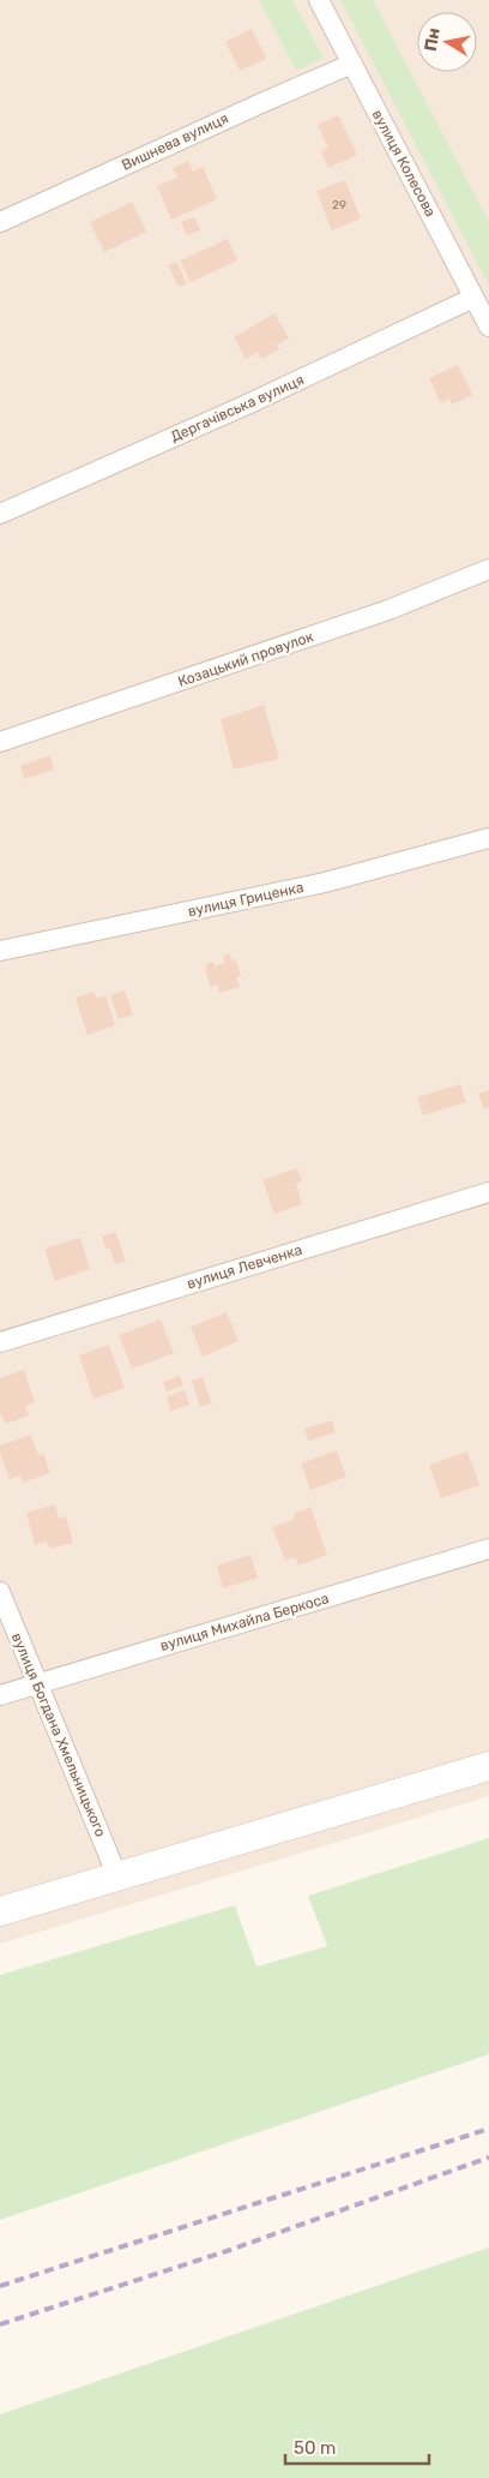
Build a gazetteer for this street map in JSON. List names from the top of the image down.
{
  "streets": {
    "street": [
      "Вишнева вулиця",
      "вулиця Колесова",
      "Дергачівська вулиця",
      "Козацький провулок",
      "вулиця Гриценка",
      "вулиця Левченка",
      "вулиця Михайла Беркоса",
      "вулиця Богдана Хмельницького"
    ]
  },
  "crossings": [
    ["Вишнева вулиця", "вулиця Колесова"],
    ["вулиця Колесова", "Дергачівська вулиця"],
    ["вулиця Михайла Беркоса", "вулиця Богдана Хмельницького"]
  ],
  "house_numbers": ["29"],
  "scale_bar": "50 m",
  "north": "left"
}
